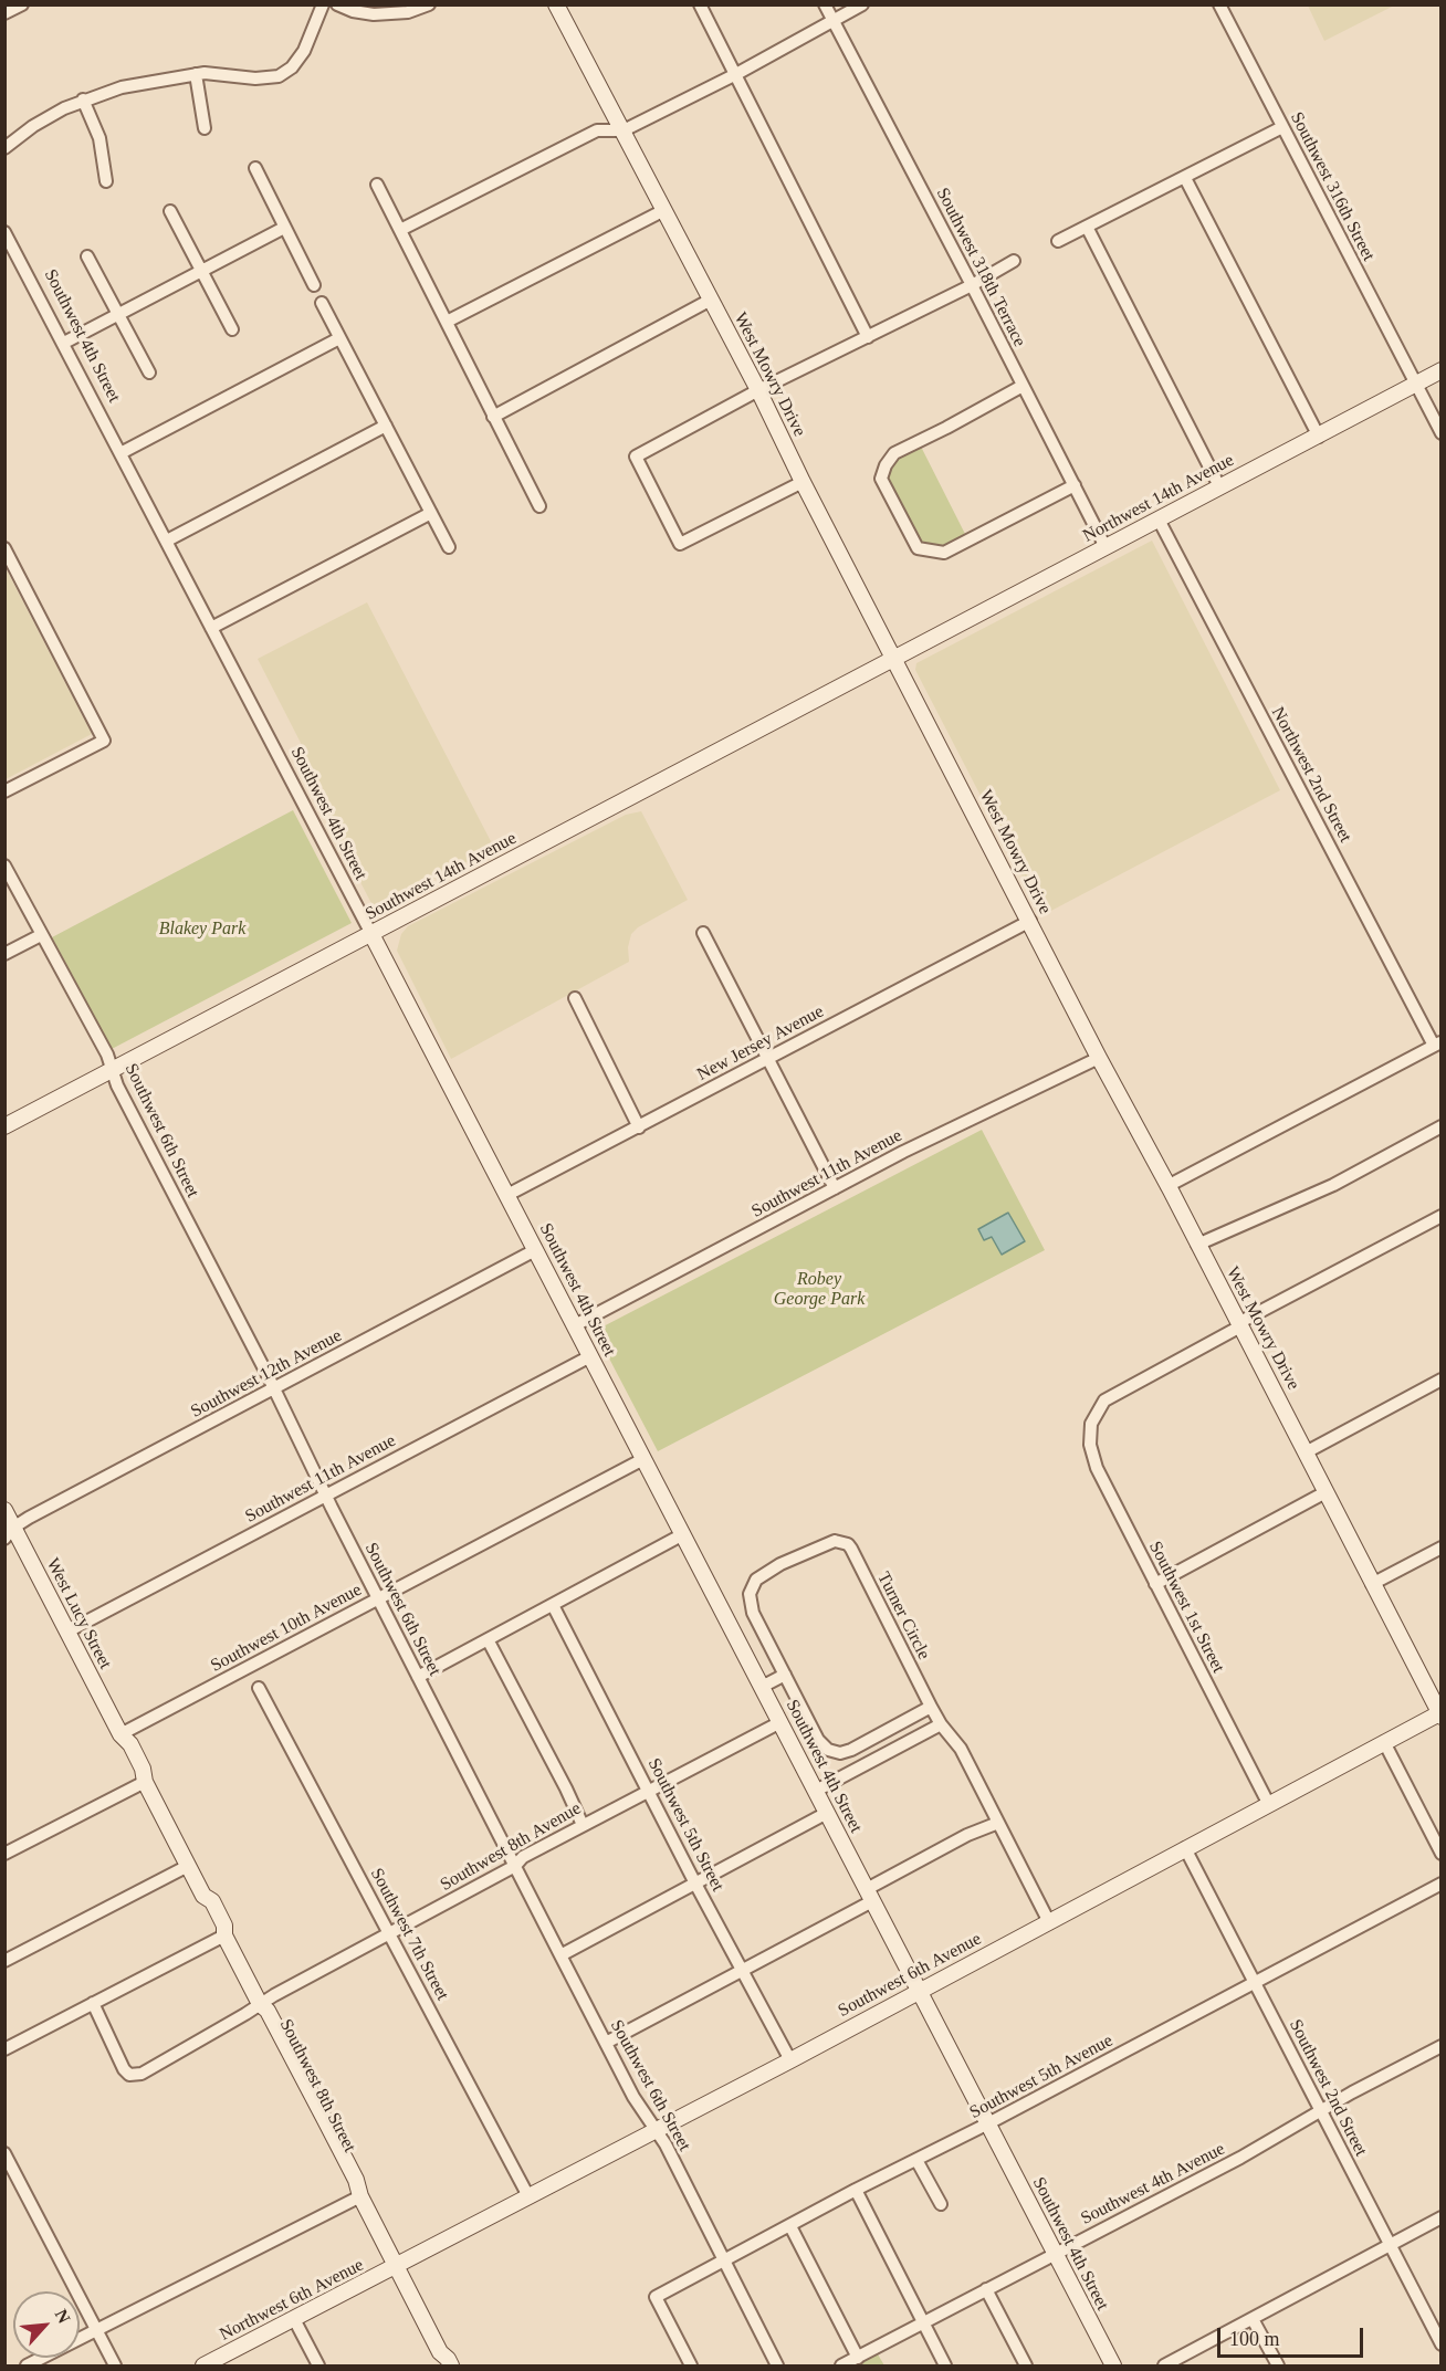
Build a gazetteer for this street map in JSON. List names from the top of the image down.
{
  "streets": {
    "street": [
      "Southwest 316th Street",
      "Southwest 318th Terrace",
      "Southwest 4th Street",
      "West Mowry Drive",
      "Northwest 14th Avenue",
      "Northwest 2nd Street",
      "Southwest 14th Avenue",
      "New Jersey Avenue",
      "Southwest 6th Street",
      "Southwest 11th Avenue",
      "Southwest 12th Avenue",
      "Southwest 1st Street",
      "West Lucy Street",
      "Turner Circle",
      "Southwest 10th Avenue",
      "Southwest 5th Street",
      "Southwest 8th Avenue",
      "Southwest 7th Street",
      "Southwest 6th Avenue",
      "Southwest 5th Avenue",
      "Southwest 8th Street",
      "Southwest 2nd Street",
      "Southwest 4th Avenue",
      "Northwest 6th Avenue"
    ]
  },
  "crossings": [
    ["Southwest 316th Street", "Northwest 14th Avenue"],
    ["Southwest 318th Terrace", "Northwest 14th Avenue"],
    ["Southwest 4th Street", "Southwest 14th Avenue"],
    ["Southwest 4th Street", "New Jersey Avenue"],
    ["Southwest 4th Street", "Southwest 11th Avenue"],
    ["Southwest 4th Street", "Southwest 12th Avenue"],
    ["Southwest 4th Street", "Southwest 10th Avenue"],
    ["Southwest 4th Street", "Southwest 8th Avenue"],
    ["Southwest 4th Street", "Southwest 6th Avenue"],
    ["Southwest 4th Street", "Southwest 5th Avenue"],
    ["Southwest 4th Street", "Southwest 4th Avenue"],
    ["West Mowry Drive", "Northwest 14th Avenue"],
    ["West Mowry Drive", "Southwest 14th Avenue"],
    ["West Mowry Drive", "New Jersey Avenue"],
    ["West Mowry Drive", "Southwest 11th Avenue"],
    ["West Mowry Drive", "Southwest 1st Street"],
    ["West Mowry Drive", "Southwest 6th Avenue"],
    ["Northwest 14th Avenue", "Northwest 2nd Street"],
    ["Northwest 14th Avenue", "Southwest 14th Avenue"],
    ["Southwest 14th Avenue", "Southwest 6th Street"],
    ["Southwest 6th Street", "Southwest 11th Avenue"],
    ["Southwest 6th Street", "Southwest 12th Avenue"],
    ["Southwest 6th Street", "Southwest 10th Avenue"],
    ["Southwest 6th Street", "Southwest 8th Avenue"],
    ["Southwest 6th Street", "Southwest 6th Avenue"],
    ["Southwest 6th Street", "Southwest 5th Avenue"],
    ["Southwest 11th Avenue", "West Lucy Street"],
    ["Southwest 12th Avenue", "West Lucy Street"],
    ["Southwest 1st Street", "Southwest 6th Avenue"],
    ["West Lucy Street", "Southwest 10th Avenue"],
    ["West Lucy Street", "Southwest 8th Avenue"],
    ["West Lucy Street", "Southwest 8th Street"],
    ["Southwest 5th Street", "Southwest 8th Avenue"],
    ["Southwest 5th Street", "Southwest 6th Avenue"],
    ["Southwest 8th Avenue", "Southwest 7th Street"],
    ["Southwest 8th Avenue", "Southwest 8th Street"],
    ["Southwest 7th Street", "Southwest 6th Avenue"],
    ["Southwest 6th Avenue", "Southwest 8th Street"],
    ["Southwest 6th Avenue", "Southwest 2nd Street"],
    ["Southwest 6th Avenue", "Northwest 6th Avenue"],
    ["Southwest 5th Avenue", "Southwest 2nd Street"],
    ["Southwest 8th Street", "Northwest 6th Avenue"],
    ["Southwest 2nd Street", "Southwest 4th Avenue"]
  ],
  "parks": ["Blakey Park", "Robey George Park"],
  "scale_bar": "100 m",
  "north": "top right"
}
